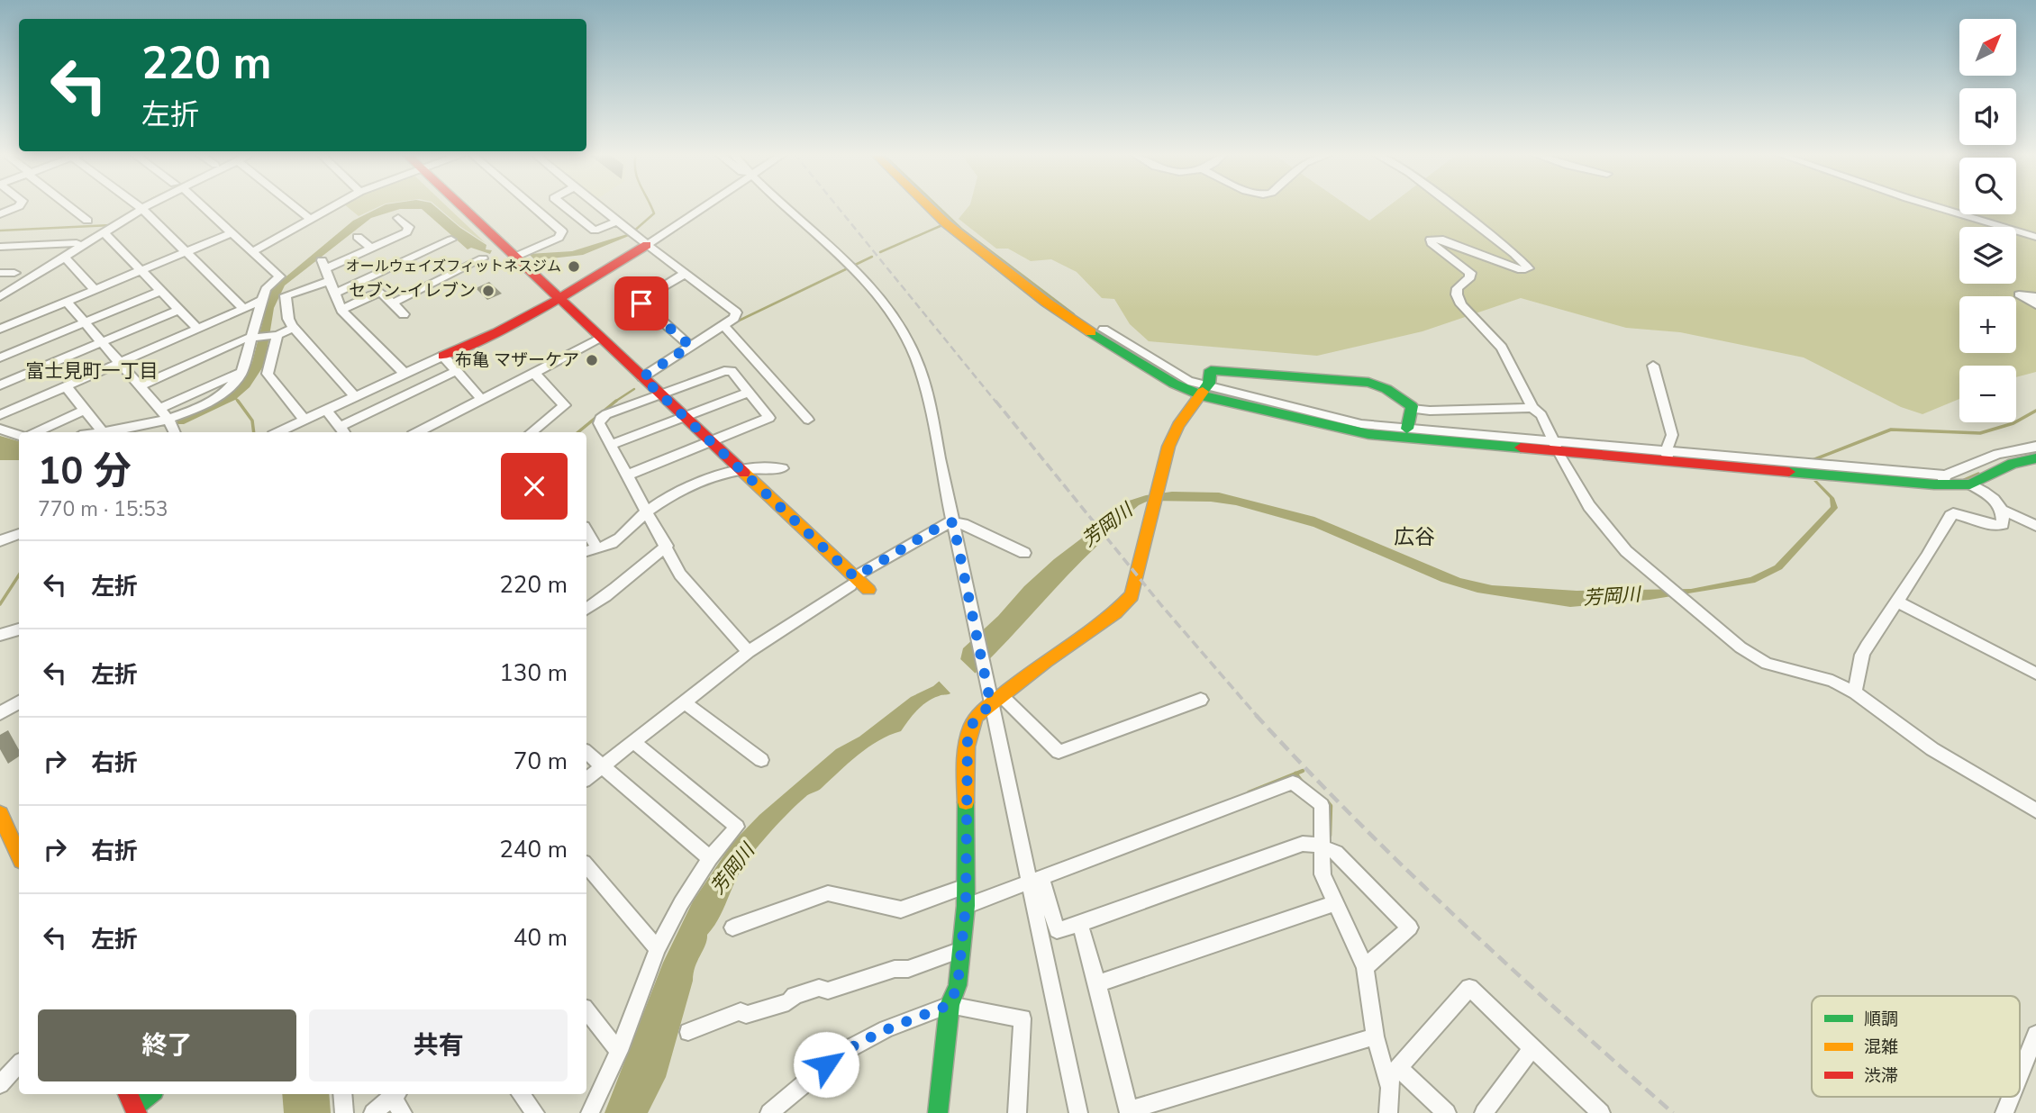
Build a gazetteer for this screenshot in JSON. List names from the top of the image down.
{
  "districts": ["富士見町一丁目", "広谷"],
  "water": ["芳岡川"],
  "places": ["オールウェイズフィットネスジム", "セブン-イレブン", "布亀 マザーケア"],
  "legend": ["順調", "混雑", "渋滞"],
  "north": "top right",
  "page": {
    "map_buttons": ["+", "−"],
    "turn": ["220 m", "左折"],
    "heading": ["10 分", "770 m · 15:53"],
    "list": [
      {
        "name": "左折",
        "value": "220 m"
      },
      {
        "name": "左折",
        "value": "130 m"
      },
      {
        "name": "右折",
        "value": "70 m"
      },
      {
        "name": "右折",
        "value": "240 m"
      },
      {
        "name": "左折",
        "value": "40 m"
      }
    ],
    "buttons": ["終了", "共有"]
  }
}
